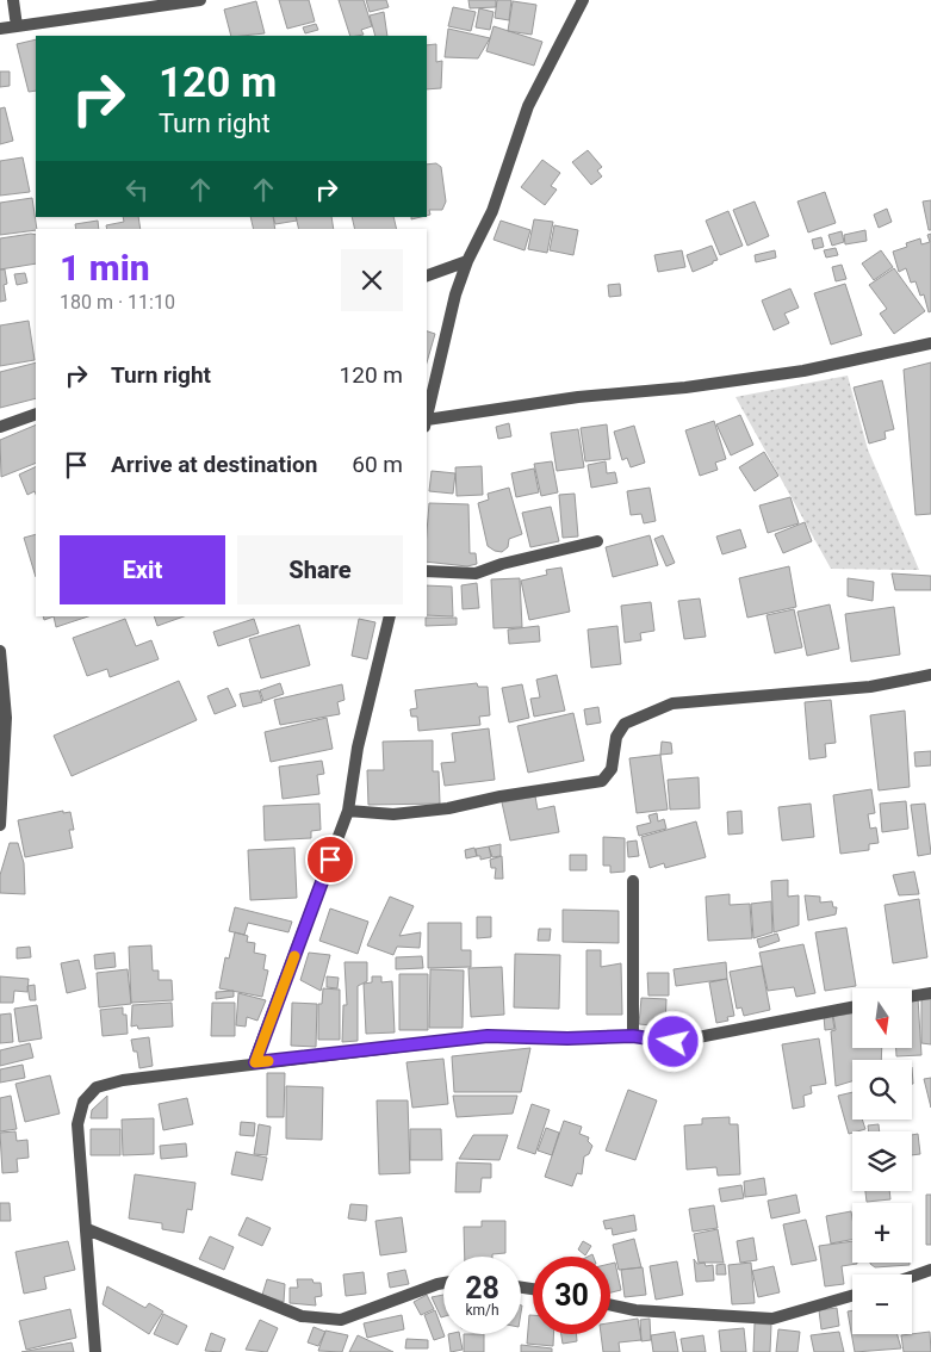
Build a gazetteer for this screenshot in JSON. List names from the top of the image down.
{
  "north": "bottom",
  "page": {
    "turn": ["120 m", "Turn right"],
    "heading": ["1 min", "180 m · 11:10"],
    "list": [
      {
        "name": "Turn right",
        "value": "120 m"
      },
      {
        "name": "Arrive at destination",
        "value": "60 m"
      }
    ],
    "buttons": ["Exit", "Share"],
    "map_buttons": ["+", "−"],
    "speed": "28 km/h",
    "limit": "30"
  }
}
